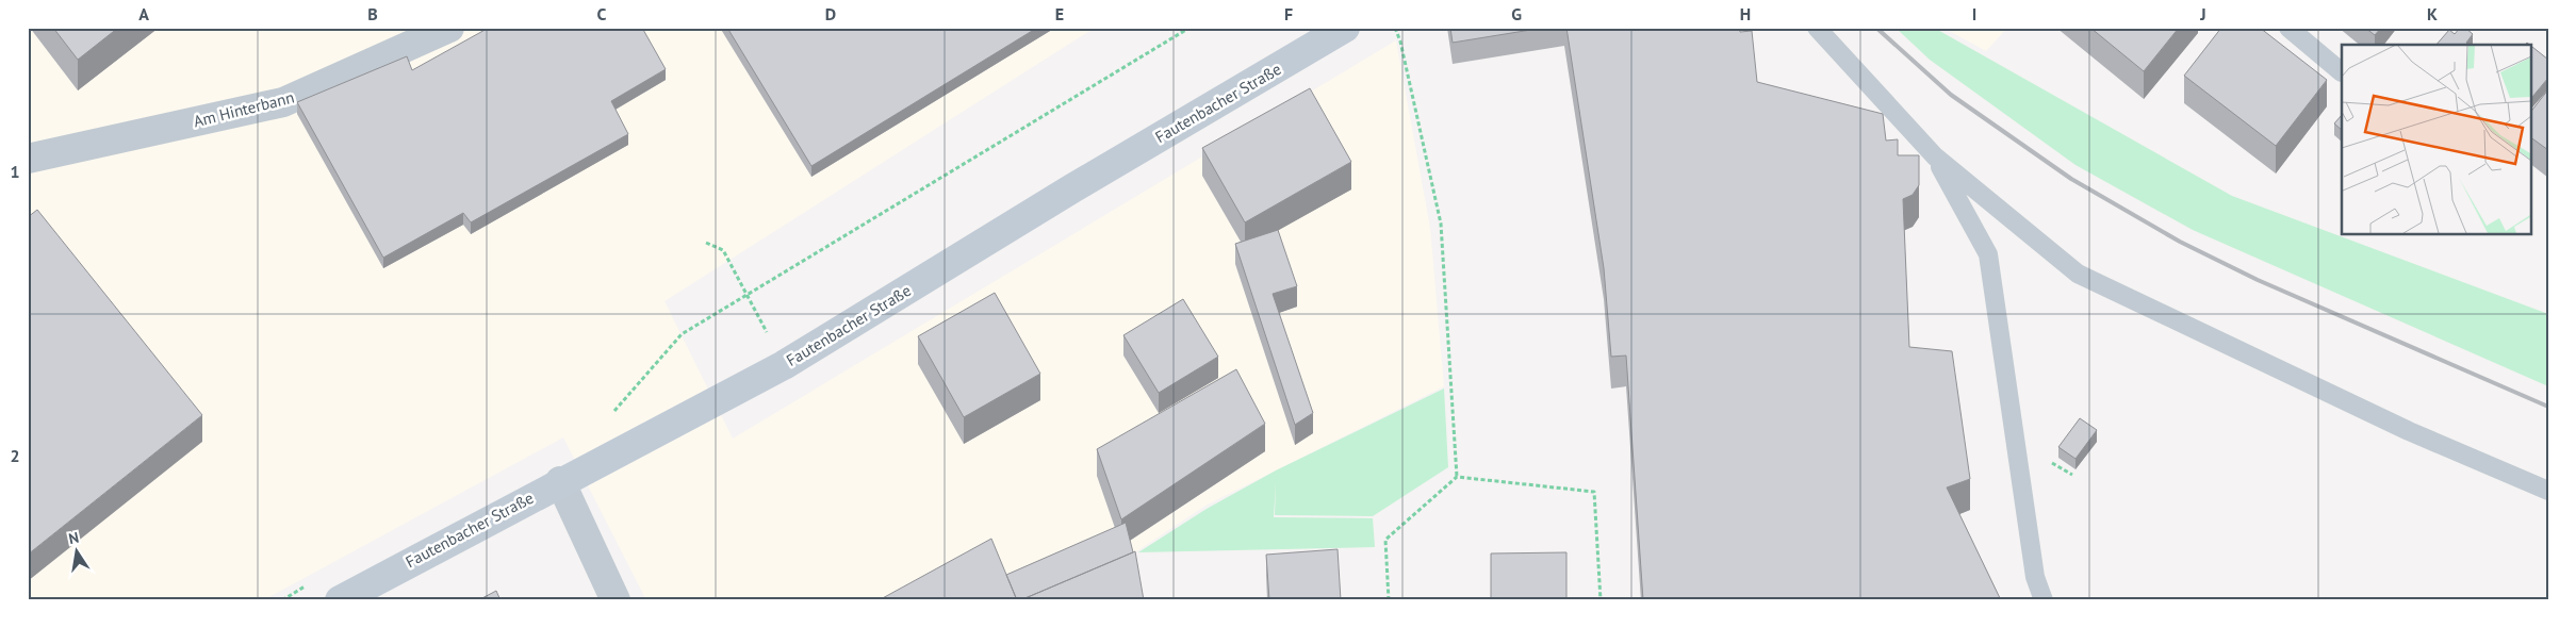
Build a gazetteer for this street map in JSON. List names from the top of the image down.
{
  "streets": {
    "street": ["Fautenbacher Straße", "Am Hinterbann"]
  },
  "north": "top",
  "grid": {
    "columns": [
      "A",
      "B",
      "C",
      "D",
      "E",
      "F",
      "G",
      "H",
      "I",
      "J",
      "K"
    ],
    "rows": ["1", "2"]
  }
}
